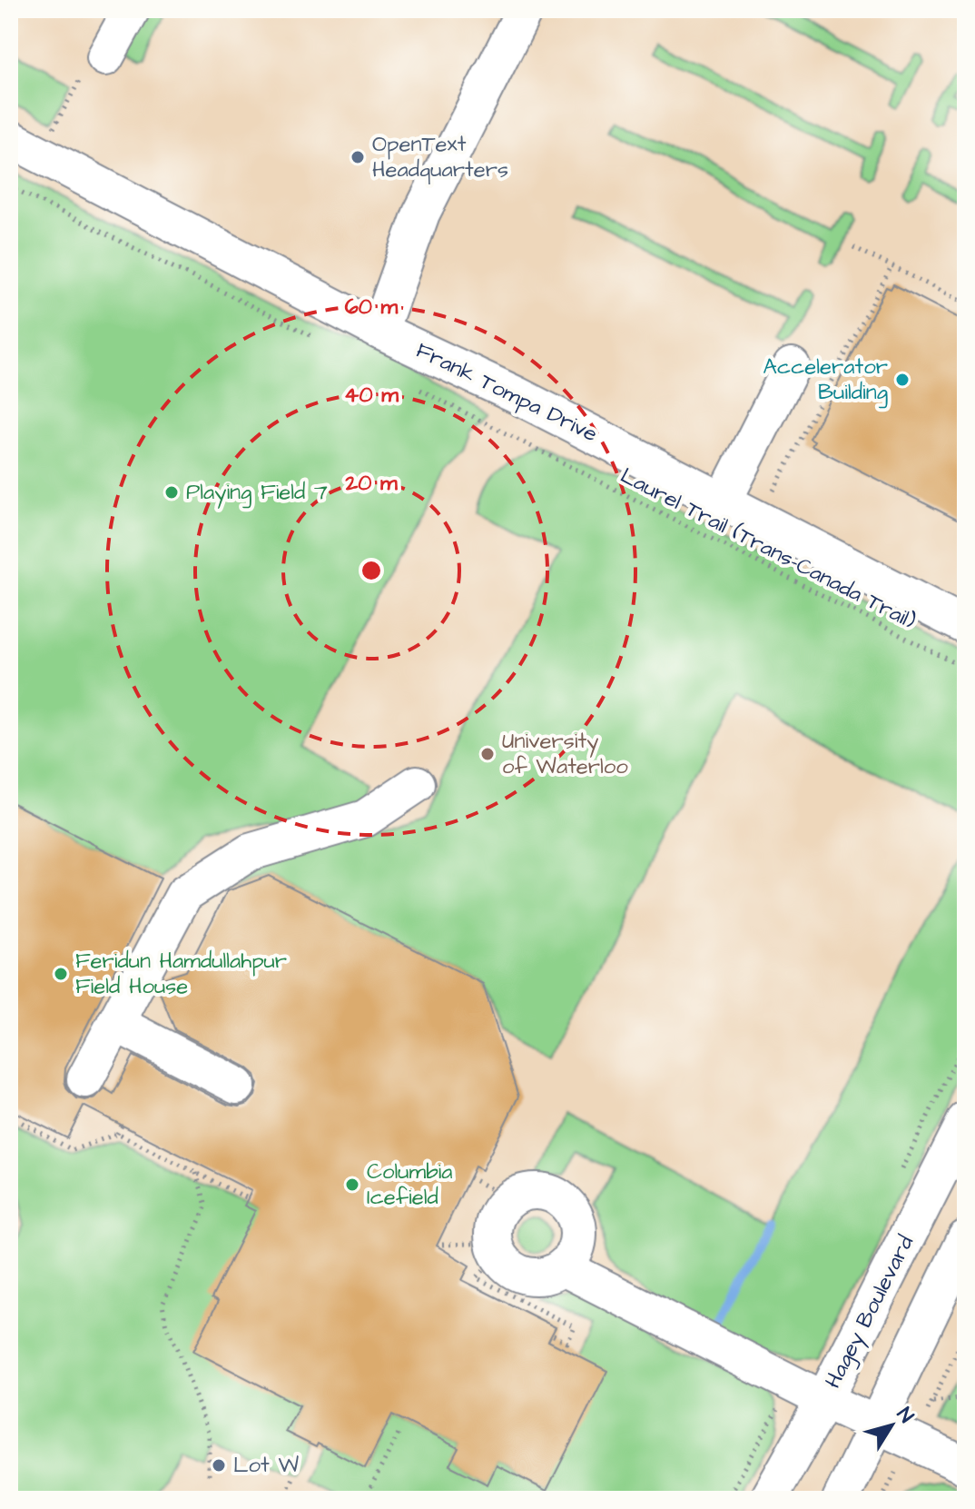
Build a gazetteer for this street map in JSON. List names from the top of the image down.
{
  "streets": {
    "street": ["Frank Tompa Drive", "Hagey Boulevard"],
    "path": ["Laurel Trail (Trans-Canada Trail)"]
  },
  "places": [
    "OpenText Headquarters",
    "Accelerator Building",
    "Playing Field 7",
    "University of Waterloo",
    "Feridun Hamdullahpur Field House",
    "Columbia Icefield",
    "Lot W"
  ],
  "north": "top right",
  "rings": ["60 m", "40 m", "20 m"]
}
